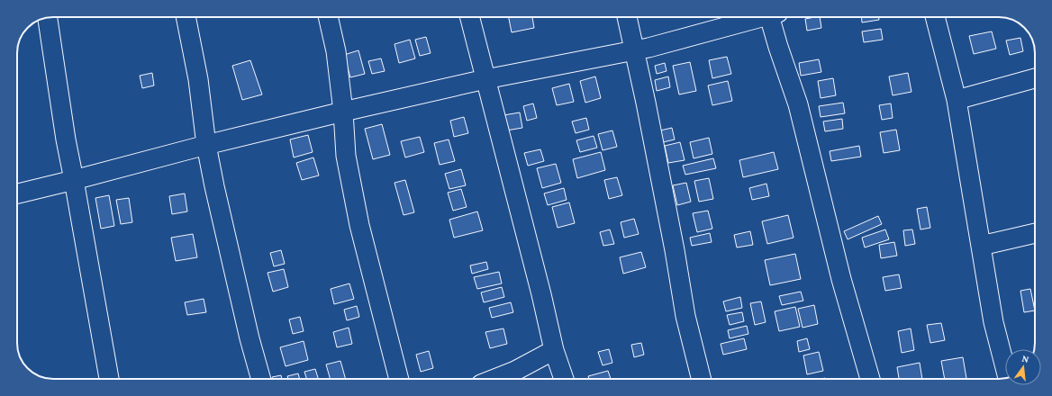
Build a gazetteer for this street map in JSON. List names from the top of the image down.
{
  "north": "top"
}
